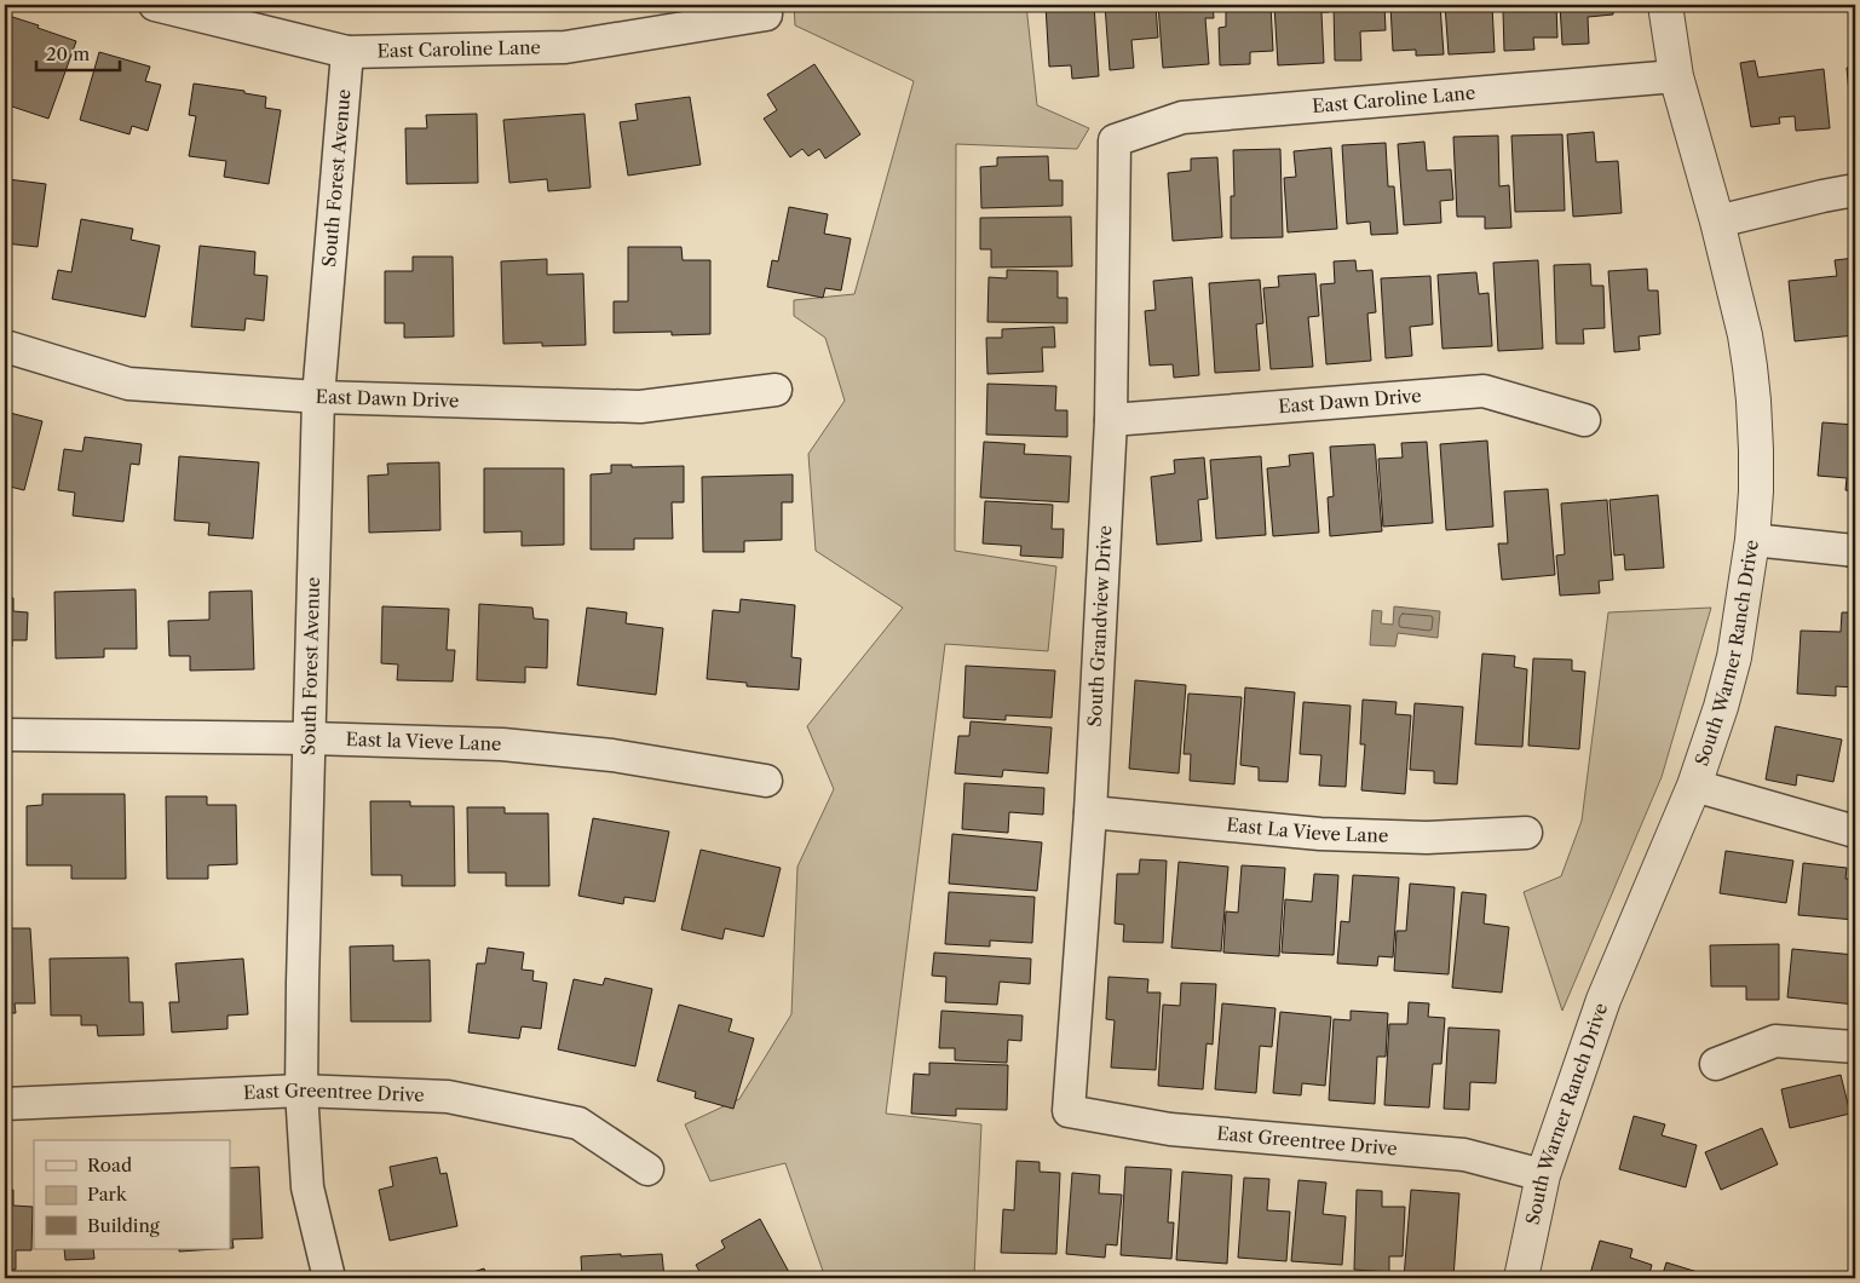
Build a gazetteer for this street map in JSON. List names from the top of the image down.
{
  "streets": {
    "street": [
      "East Caroline Lane",
      "South Forest Avenue",
      "East Dawn Drive",
      "South Grandview Drive",
      "South Warner Ranch Drive",
      "East la Vieve Lane",
      "East La Vieve Lane",
      "East Greentree Drive"
    ]
  },
  "crossings": [
    ["East Caroline Lane", "South Forest Avenue"],
    ["East Caroline Lane", "South Grandview Drive"],
    ["East Caroline Lane", "South Warner Ranch Drive"],
    ["South Forest Avenue", "East Dawn Drive"],
    ["South Forest Avenue", "East la Vieve Lane"],
    ["South Forest Avenue", "East Greentree Drive"],
    ["East Dawn Drive", "South Grandview Drive"],
    ["South Grandview Drive", "East La Vieve Lane"],
    ["South Grandview Drive", "East Greentree Drive"],
    ["South Warner Ranch Drive", "East Greentree Drive"]
  ],
  "legend": ["Road", "Park", "Building"],
  "scale_bar": "20 m"
}
